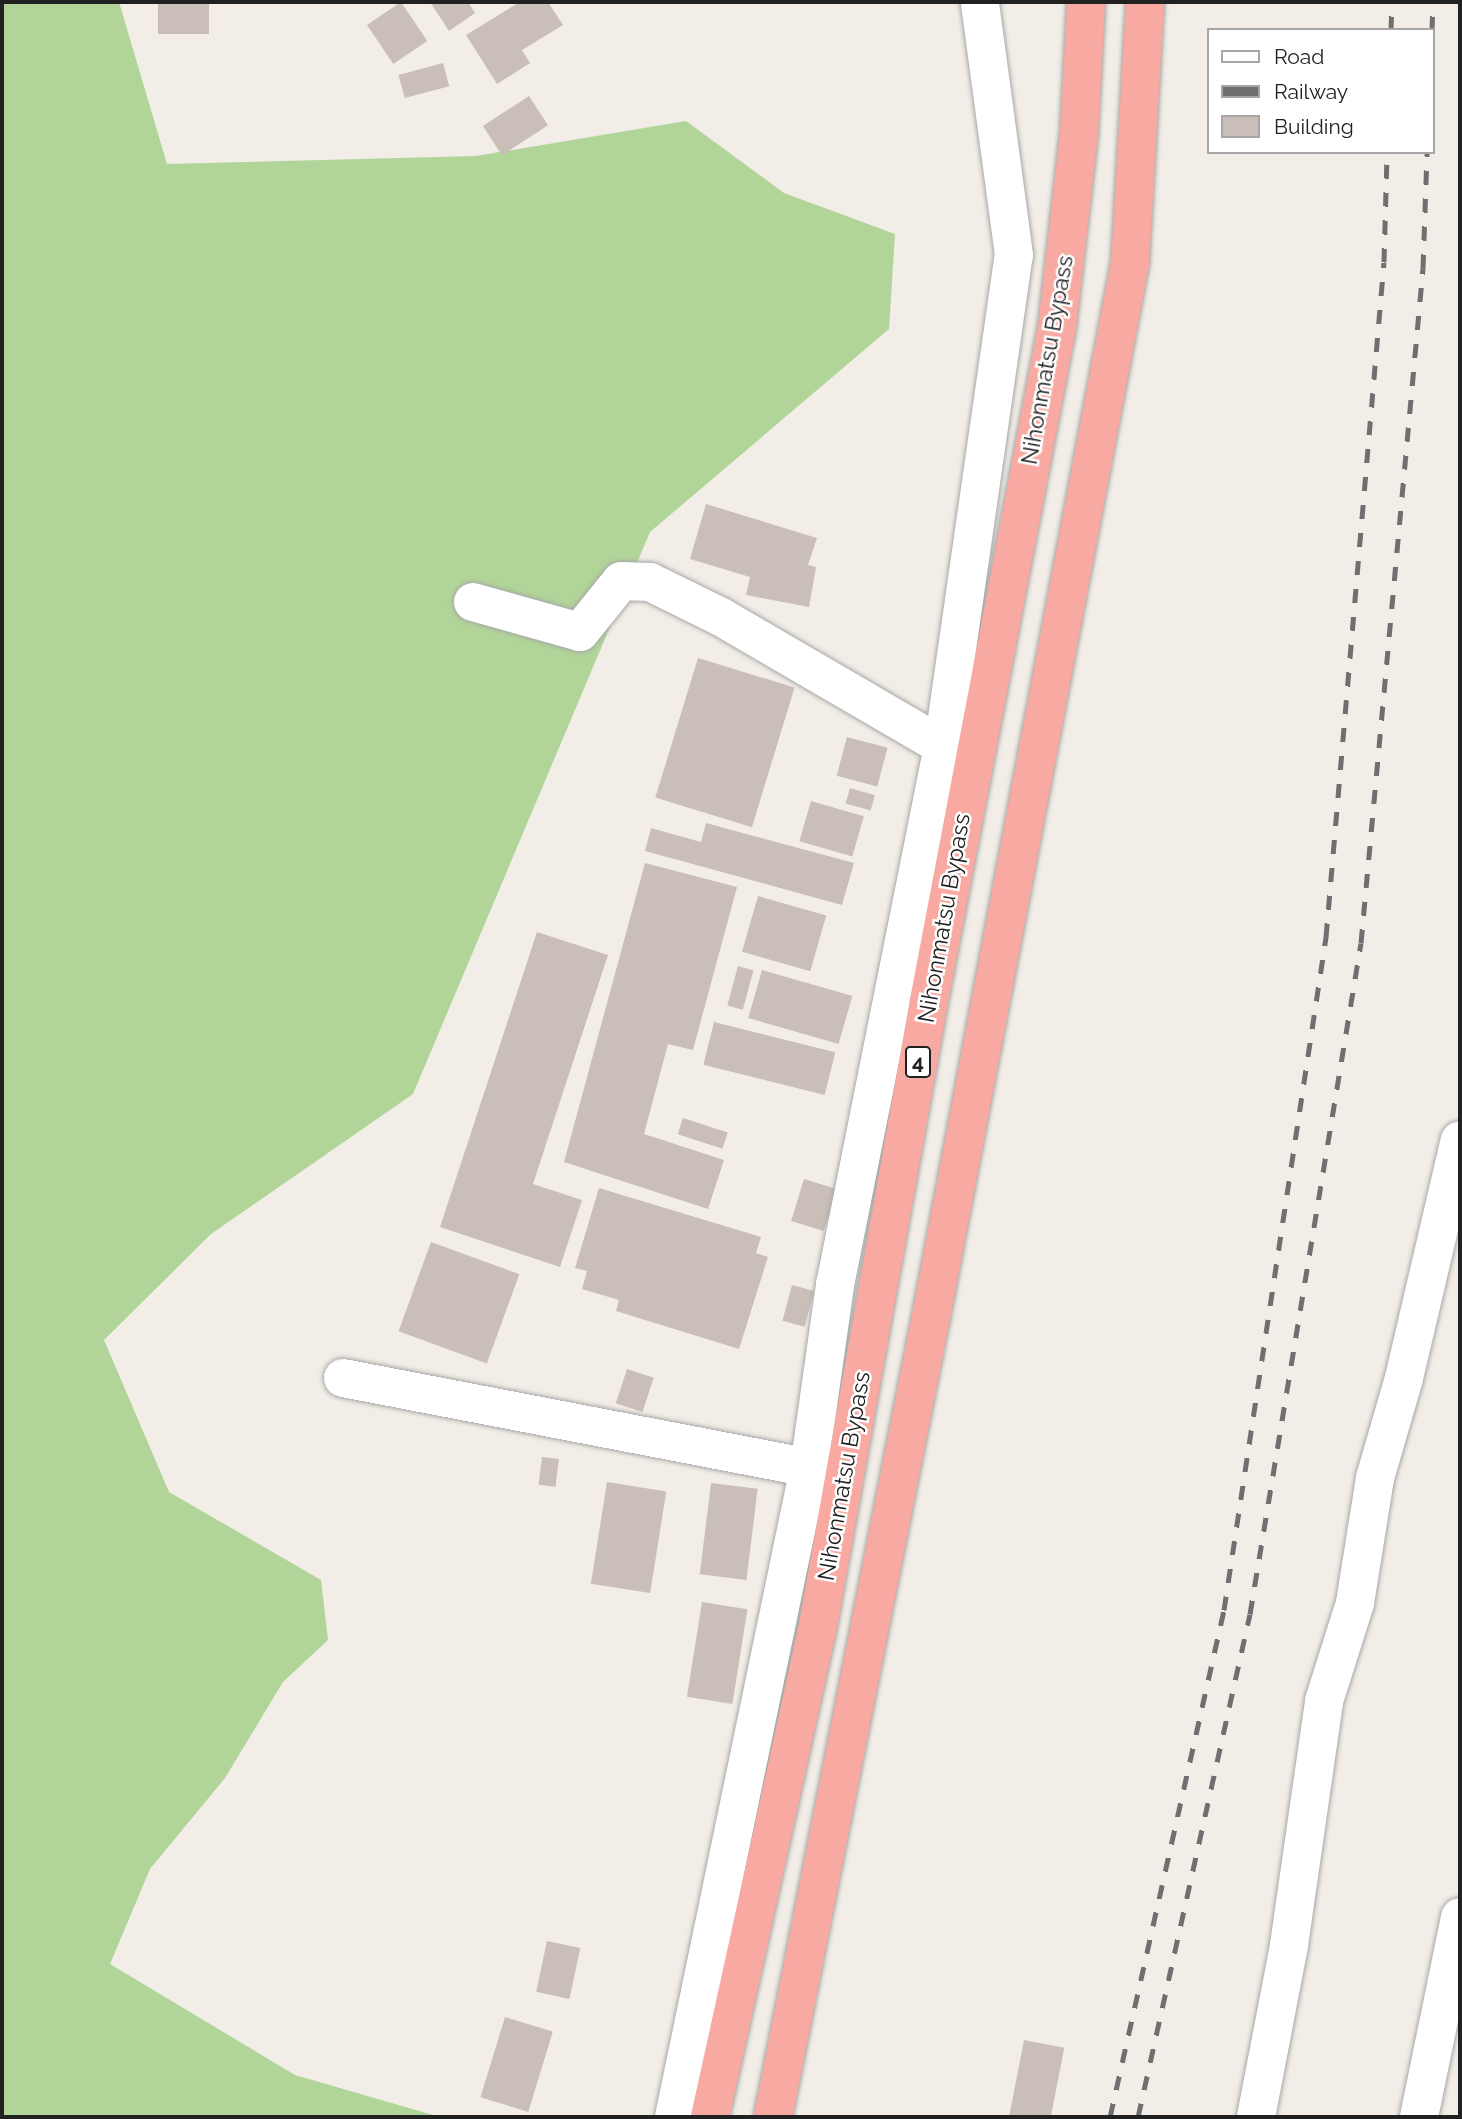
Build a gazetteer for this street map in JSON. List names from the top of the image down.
{
  "streets": {
    "highway": ["Nihonmatsu Bypass", "4"]
  },
  "legend": ["Road", "Railway", "Building"]
}
